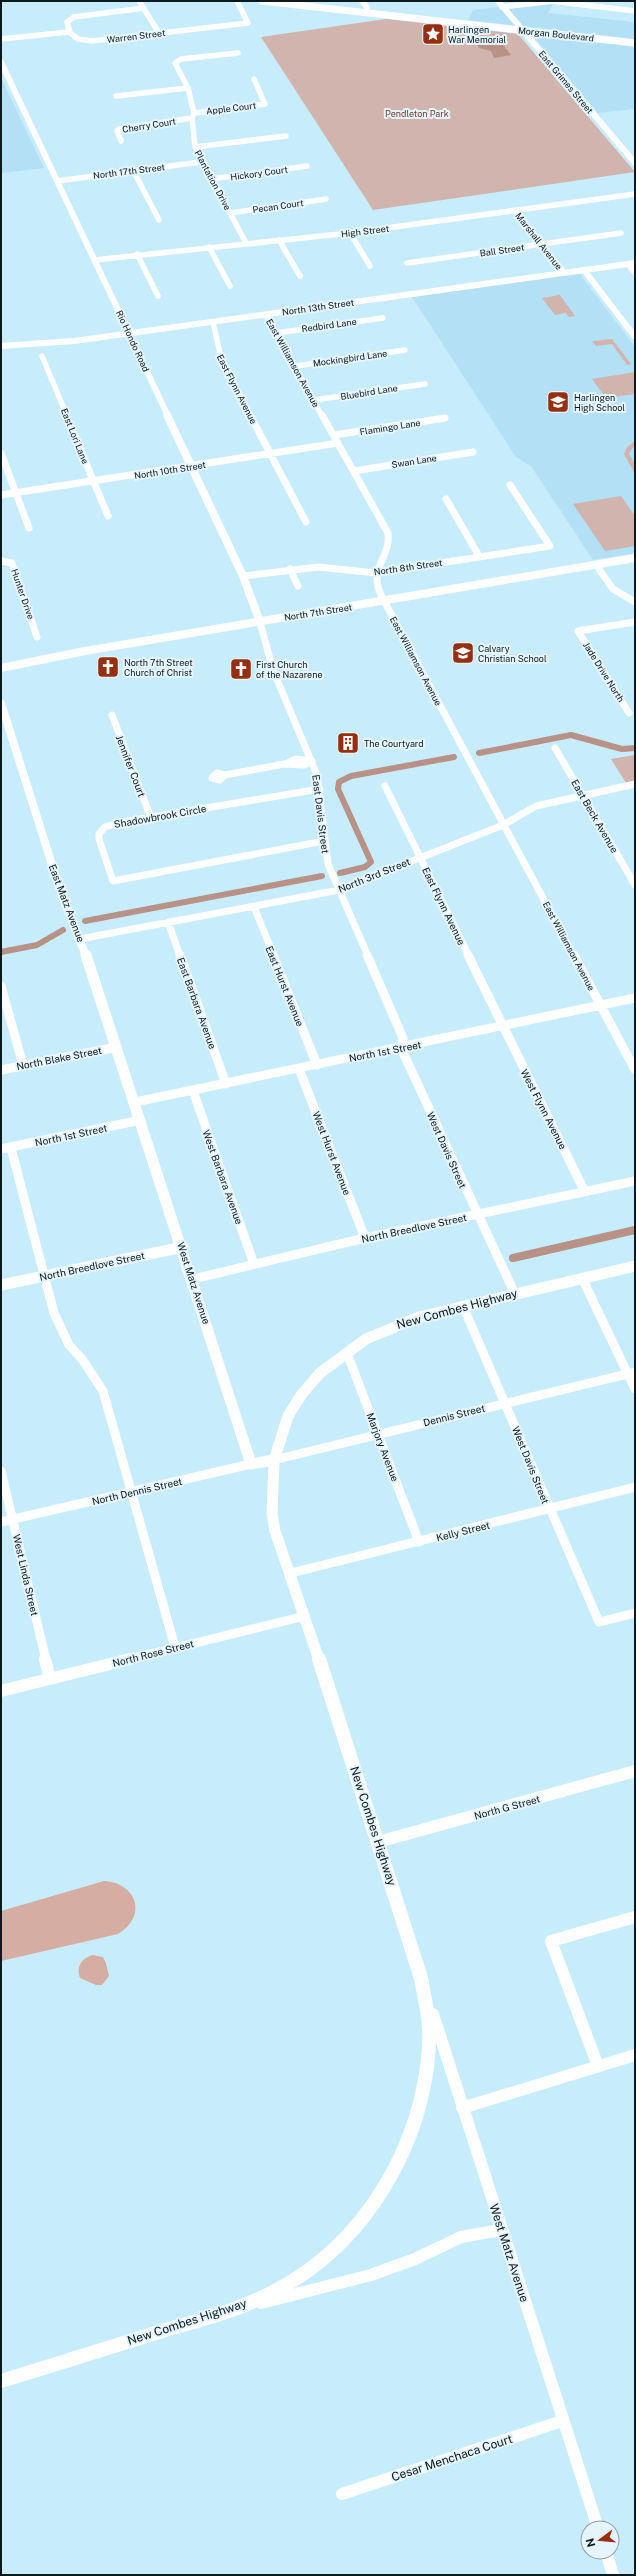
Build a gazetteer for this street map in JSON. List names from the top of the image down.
{
  "streets": {
    "main road": ["Morgan Boulevard"],
    "street": [
      "Warren Street",
      "East Grimes Street",
      "Apple Court",
      "Cherry Court",
      "North 17th Street",
      "Hickory Court",
      "Plantation Drive",
      "Pecan Court",
      "High Street",
      "Marshall Avenue",
      "Ball Street",
      "North 13th Street",
      "Redbird Lane",
      "Rio Hondo Road",
      "Mockingbird Lane",
      "East Williamson Avenue",
      "East Flynn Avenue",
      "Bluebird Lane",
      "Flamingo Lane",
      "East Lori Lane",
      "Swan Lane",
      "North 10th Street",
      "North 8th Street",
      "Hunter Drive",
      "North 7th Street",
      "Jade Drive North",
      "Jennifer Court",
      "East Davis Street",
      "Shadowbrook Circle",
      "East Beck Avenue",
      "North 3rd Street",
      "East Matz Avenue",
      "East Hurst Avenue",
      "East Barbara Avenue",
      "North 1st Street",
      "North Blake Street",
      "West Flynn Avenue",
      "West Davis Street",
      "West Hurst Avenue",
      "West Barbara Avenue",
      "North Breedlove Street",
      "West Matz Avenue",
      "New Combes Highway",
      "Dennis Street",
      "Marjory Avenue",
      "North Dennis Street",
      "Kelly Street",
      "West Linda Street",
      "North Rose Street",
      "North G Street",
      "Cesar Menchaca Court"
    ]
  },
  "crossings": [
    ["Morgan Boulevard", "East Grimes Street"],
    ["Apple Court", "Plantation Drive"],
    ["Cherry Court", "Plantation Drive"],
    ["North 17th Street", "Plantation Drive"],
    ["North 17th Street", "Rio Hondo Road"],
    ["Hickory Court", "Plantation Drive"],
    ["Plantation Drive", "Pecan Court"],
    ["Plantation Drive", "High Street"],
    ["High Street", "Marshall Avenue"],
    ["High Street", "Rio Hondo Road"],
    ["Marshall Avenue", "Ball Street"],
    ["Marshall Avenue", "North 13th Street"],
    ["North 13th Street", "Rio Hondo Road"],
    ["North 13th Street", "East Williamson Avenue"],
    ["North 13th Street", "East Flynn Avenue"],
    ["Redbird Lane", "East Williamson Avenue"],
    ["Rio Hondo Road", "North 10th Street"],
    ["Rio Hondo Road", "North 8th Street"],
    ["Rio Hondo Road", "North 7th Street"],
    ["Rio Hondo Road", "East Davis Street"],
    ["Mockingbird Lane", "East Williamson Avenue"],
    ["East Williamson Avenue", "Bluebird Lane"],
    ["East Williamson Avenue", "Flamingo Lane"],
    ["East Williamson Avenue", "Swan Lane"],
    ["East Williamson Avenue", "North 10th Street"],
    ["East Williamson Avenue", "North 8th Street"],
    ["East Williamson Avenue", "North 7th Street"],
    ["East Williamson Avenue", "North 3rd Street"],
    ["East Williamson Avenue", "North 1st Street"],
    ["East Flynn Avenue", "North 10th Street"],
    ["East Flynn Avenue", "North 3rd Street"],
    ["East Flynn Avenue", "North 1st Street"],
    ["East Flynn Avenue", "West Flynn Avenue"],
    ["East Lori Lane", "North 10th Street"],
    ["North 7th Street", "East Davis Street"],
    ["Jennifer Court", "Shadowbrook Circle"],
    ["East Davis Street", "Shadowbrook Circle"],
    ["East Davis Street", "North 3rd Street"],
    ["East Davis Street", "North 1st Street"],
    ["East Davis Street", "West Davis Street"],
    ["East Beck Avenue", "North 3rd Street"],
    ["North 3rd Street", "East Matz Avenue"],
    ["North 3rd Street", "East Hurst Avenue"],
    ["North 3rd Street", "East Barbara Avenue"],
    ["East Matz Avenue", "North 1st Street"],
    ["East Matz Avenue", "North Blake Street"],
    ["East Matz Avenue", "West Matz Avenue"],
    ["East Hurst Avenue", "North 1st Street"],
    ["East Barbara Avenue", "North 1st Street"],
    ["North 1st Street", "West Flynn Avenue"],
    ["North 1st Street", "West Davis Street"],
    ["North 1st Street", "West Hurst Avenue"],
    ["North 1st Street", "West Barbara Avenue"],
    ["North 1st Street", "West Matz Avenue"],
    ["West Flynn Avenue", "North Breedlove Street"],
    ["West Davis Street", "North Breedlove Street"],
    ["West Davis Street", "New Combes Highway"],
    ["West Davis Street", "Dennis Street"],
    ["West Davis Street", "Kelly Street"],
    ["West Hurst Avenue", "North Breedlove Street"],
    ["West Barbara Avenue", "North Breedlove Street"],
    ["North Breedlove Street", "West Matz Avenue"],
    ["West Matz Avenue", "New Combes Highway"],
    ["West Matz Avenue", "North Dennis Street"],
    ["West Matz Avenue", "Cesar Menchaca Court"],
    ["New Combes Highway", "Dennis Street"],
    ["New Combes Highway", "Marjory Avenue"],
    ["New Combes Highway", "North Dennis Street"],
    ["New Combes Highway", "Kelly Street"],
    ["New Combes Highway", "North Rose Street"],
    ["New Combes Highway", "North G Street"],
    ["Dennis Street", "Marjory Avenue"],
    ["Dennis Street", "North Dennis Street"],
    ["Marjory Avenue", "Kelly Street"],
    ["North Dennis Street", "West Linda Street"],
    ["West Linda Street", "North Rose Street"]
  ],
  "parks": ["Pendleton Park"],
  "places": {
    "place": ["Harlingen War Memorial"],
    "school or university": ["Harlingen High School", "Calvary Christian School"],
    "church": ["North 7th Street Church of Christ", "First Church of the Nazarene"],
    "building": ["The Courtyard"]
  },
  "north": "left"
}
